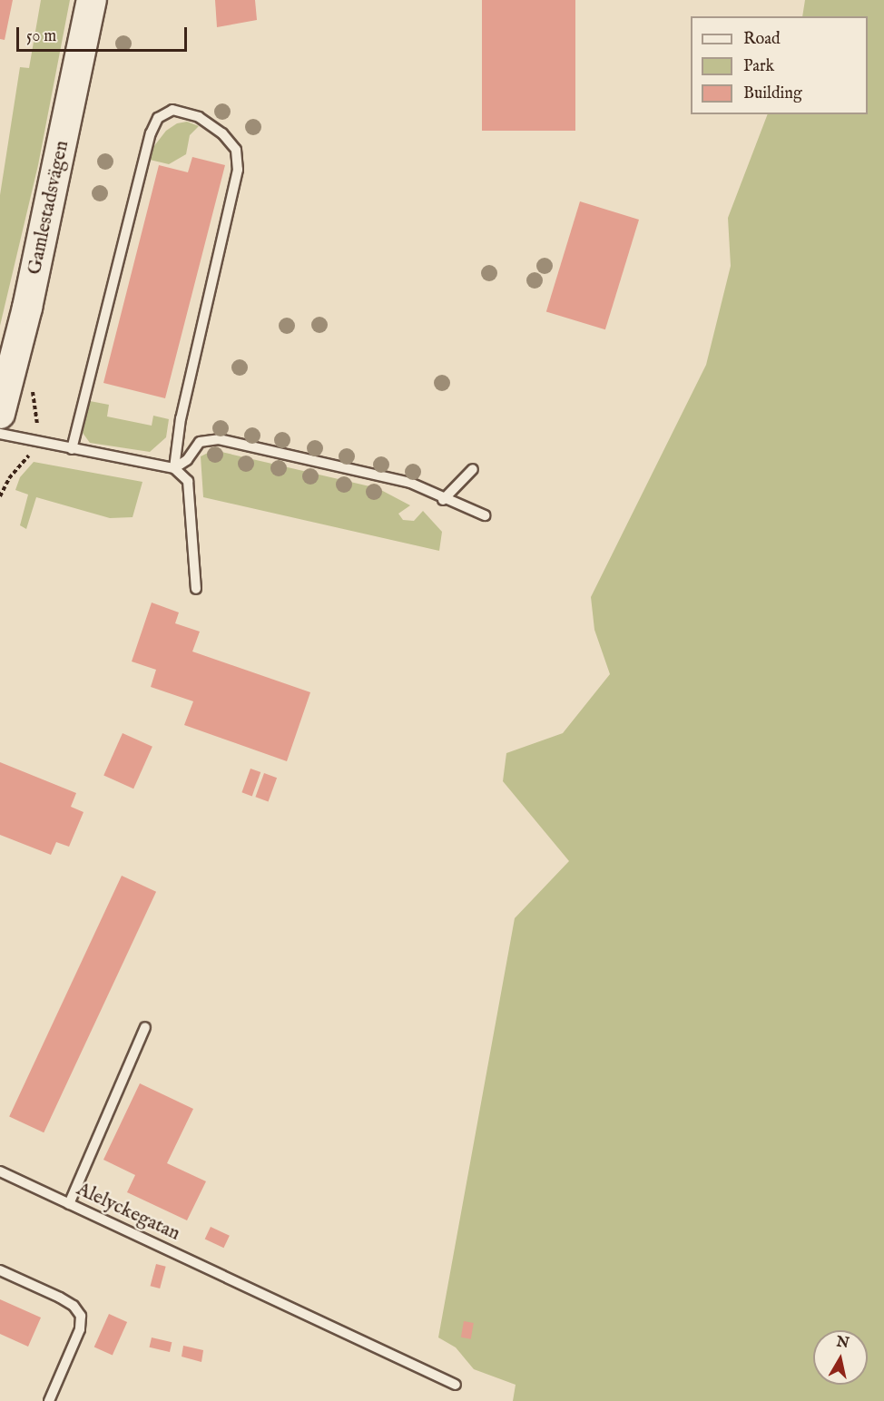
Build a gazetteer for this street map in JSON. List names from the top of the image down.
{
  "streets": {
    "street": ["Gamlestadsvägen"],
    "lane": ["Alelyckegatan"]
  },
  "legend": ["Road", "Park", "Building"],
  "scale_bar": "50 m",
  "north": "top"
}
